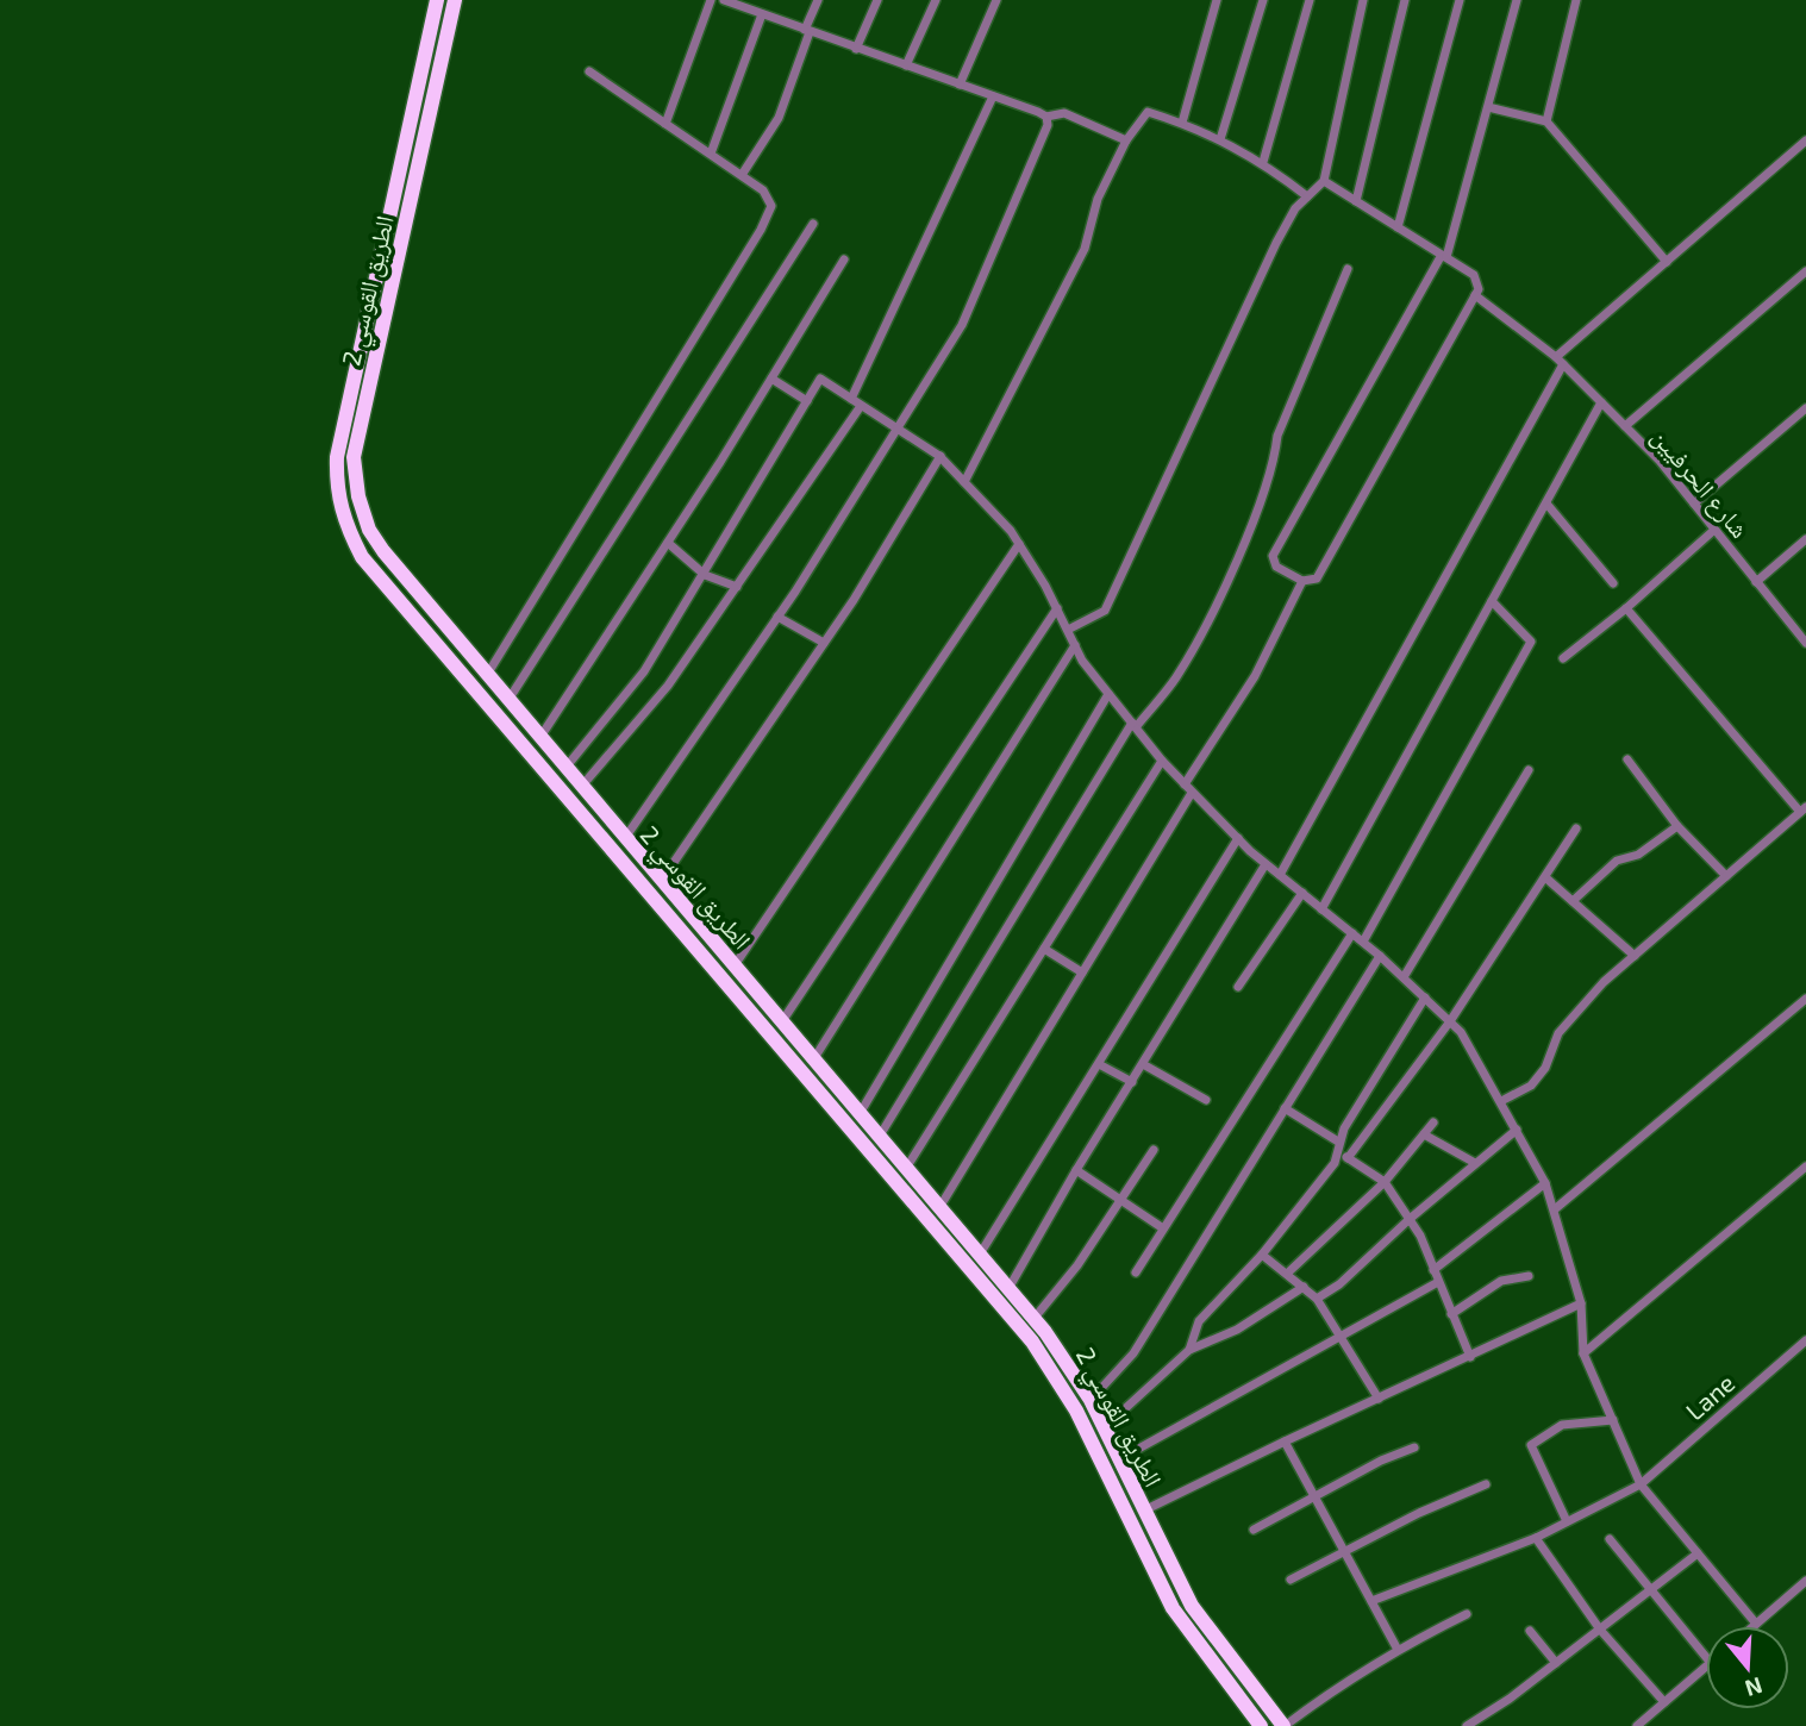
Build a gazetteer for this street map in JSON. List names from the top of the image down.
{
  "streets": {
    "highway": ["الطريق القوسي 2"],
    "street": ["شارع الحرفيين", "Lane"]
  },
  "north": "bottom"
}
